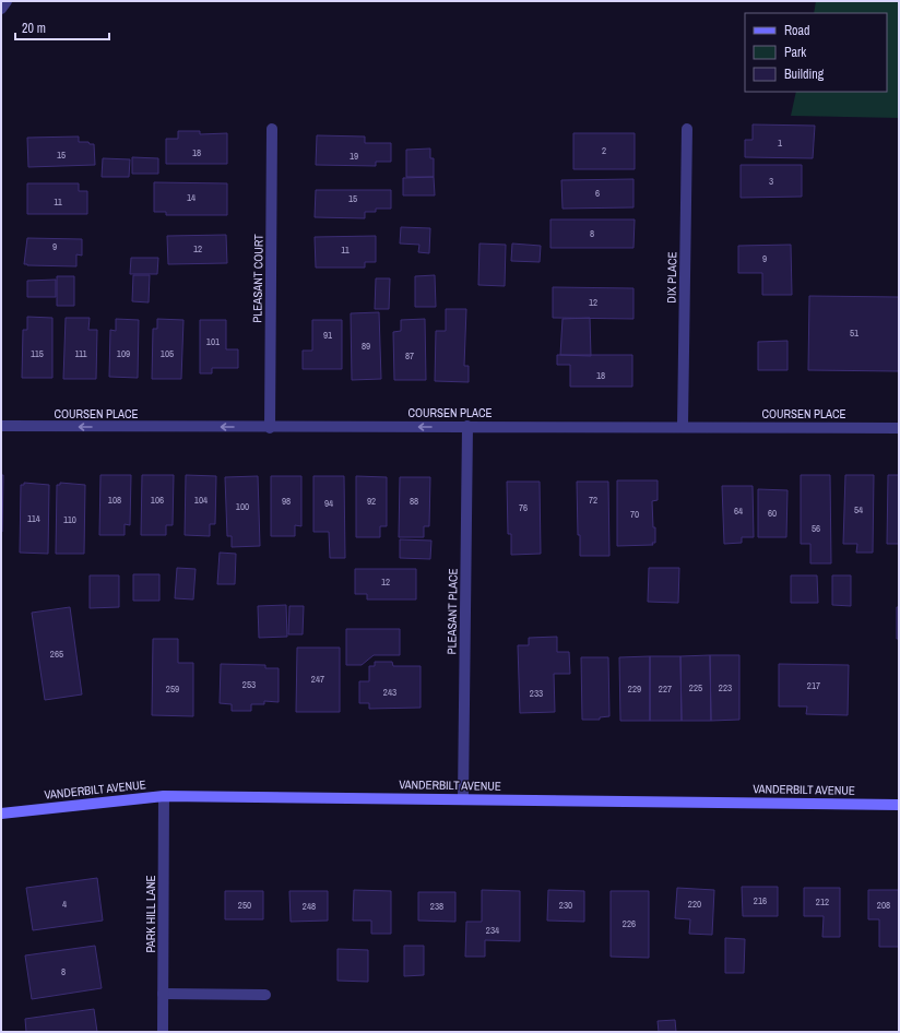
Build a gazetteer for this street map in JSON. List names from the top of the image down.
{
  "streets": {
    "street": [
      "DIX PLACE",
      "PLEASANT COURT",
      "COURSEN PLACE",
      "PLEASANT PLACE",
      "VANDERBILT AVENUE",
      "PARK HILL LANE"
    ]
  },
  "crossings": [
    ["DIX PLACE", "COURSEN PLACE"],
    ["PLEASANT COURT", "COURSEN PLACE"],
    ["COURSEN PLACE", "PLEASANT PLACE"],
    ["PLEASANT PLACE", "VANDERBILT AVENUE"],
    ["VANDERBILT AVENUE", "PARK HILL LANE"]
  ],
  "one_way": ["COURSEN PLACE"],
  "house_numbers": [
    "1",
    "2",
    "18",
    "15",
    "19",
    "3",
    "6",
    "14",
    "15",
    "11",
    "8",
    "9",
    "12",
    "11",
    "9",
    "12",
    "51",
    "91",
    "101",
    "89",
    "115",
    "111",
    "109",
    "105",
    "87",
    "18",
    "108",
    "106",
    "104",
    "72",
    "98",
    "92",
    "88",
    "94",
    "100",
    "76",
    "54",
    "64",
    "60",
    "70",
    "114",
    "110",
    "56",
    "12",
    "265",
    "247",
    "253",
    "217",
    "225",
    "223",
    "259",
    "229",
    "227",
    "243",
    "233",
    "216",
    "212",
    "4",
    "220",
    "250",
    "230",
    "208",
    "248",
    "238",
    "226",
    "234",
    "8"
  ],
  "legend": ["Road", "Park", "Building"],
  "scale_bar": "20 m"
}
